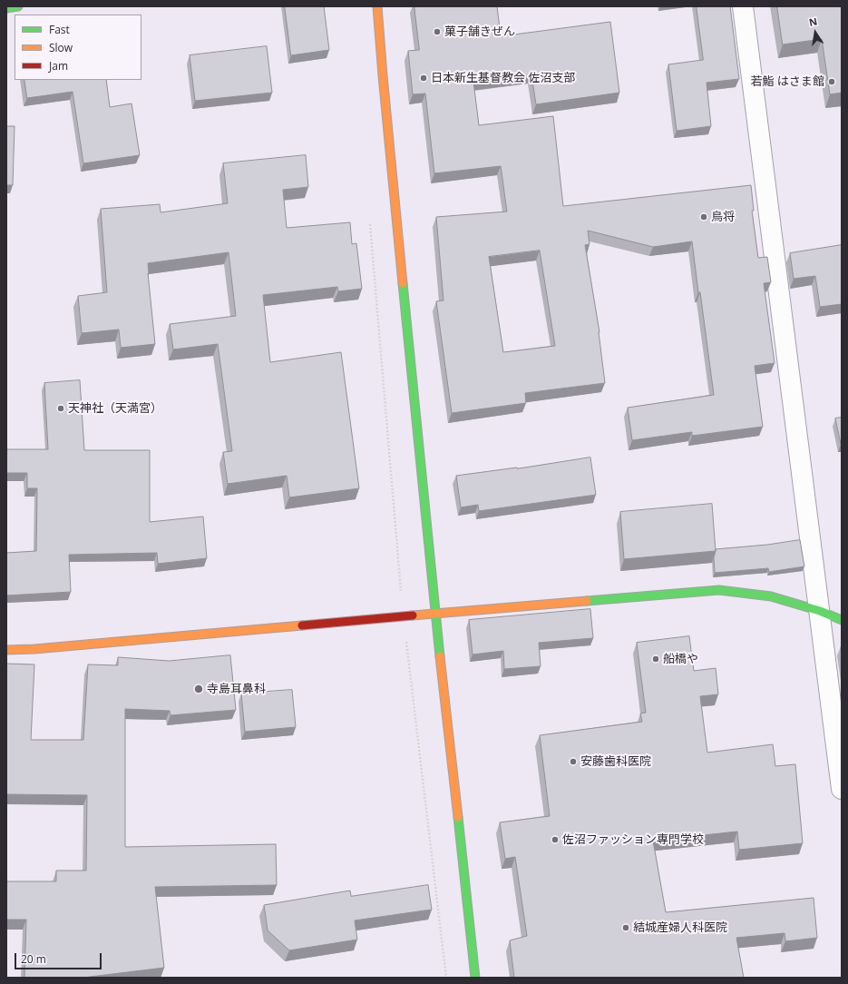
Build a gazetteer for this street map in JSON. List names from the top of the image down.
{
  "places": [
    "菓子舗きぜん",
    "日本新生基督教会 佐沼支部",
    "若鮨 はさま館",
    "鳥将",
    "天神社（天満宮）",
    "船橋や",
    "寺島耳鼻科",
    "安藤歯科医院",
    "佐沼ファッション専門学校",
    "結城産婦人科医院"
  ],
  "legend": ["Fast", "Slow", "Jam"],
  "scale_bar": "20 m",
  "north": "top"
}
